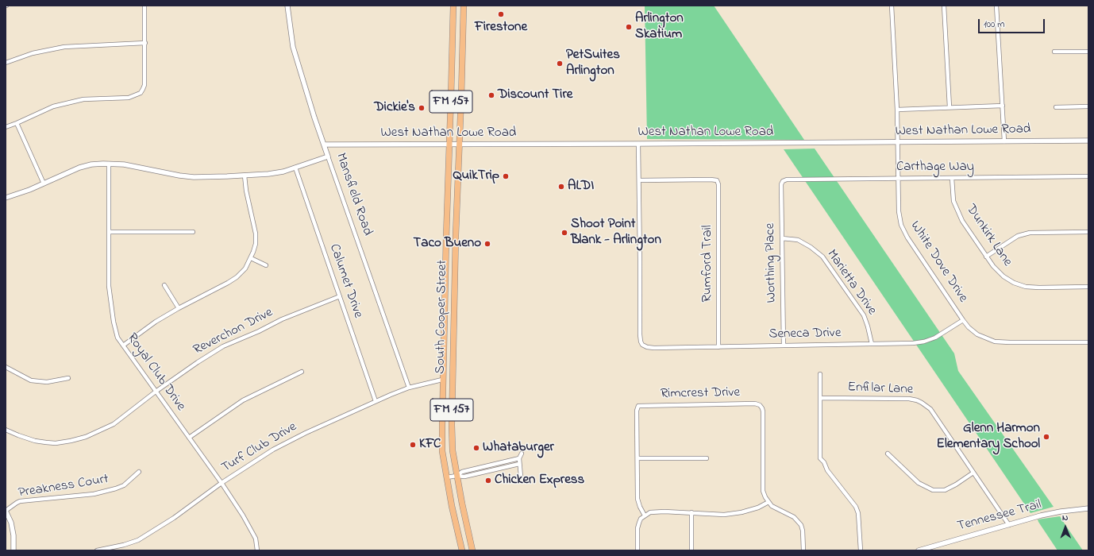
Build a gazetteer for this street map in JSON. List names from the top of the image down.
{
  "streets": {
    "main road": ["FM 157", "South Cooper Street"],
    "street": [
      "West Nathan Lowe Road",
      "Carthage Way",
      "Mansfield Road",
      "Dunkirk Lane",
      "White Dove Drive",
      "Worthing Place",
      "Rumford Trail",
      "Calumet Drive",
      "Marietta Drive",
      "Reverchon Drive",
      "Seneca Drive",
      "Royal Club Drive",
      "Enfilar Lane",
      "Rimcrest Drive",
      "Turf Club Drive",
      "Preakness Court",
      "Tennessee Trail"
    ]
  },
  "crossings": [
    ["West Nathan Lowe Road", "Mansfield Road"],
    ["West Nathan Lowe Road", "White Dove Drive"],
    ["West Nathan Lowe Road", "South Cooper Street"],
    ["Carthage Way", "Dunkirk Lane"],
    ["Carthage Way", "White Dove Drive"],
    ["Carthage Way", "Worthing Place"],
    ["Mansfield Road", "Turf Club Drive"],
    ["White Dove Drive", "Seneca Drive"],
    ["Worthing Place", "Marietta Drive"],
    ["Worthing Place", "Seneca Drive"],
    ["Rumford Trail", "Seneca Drive"],
    ["Calumet Drive", "Reverchon Drive"],
    ["Calumet Drive", "Turf Club Drive"],
    ["Marietta Drive", "Seneca Drive"],
    ["South Cooper Street", "Turf Club Drive"],
    ["Reverchon Drive", "Royal Club Drive"],
    ["Royal Club Drive", "Turf Club Drive"],
    ["Enfilar Lane", "Tennessee Trail"]
  ],
  "places": [
    "Firestone",
    "Arlington Skatium",
    "PetSuites Arlington",
    "Discount Tire",
    "Dickie's",
    "QuikTrip",
    "ALDI",
    "Shoot Point Blank - Arlington",
    "Taco Bueno",
    "Glenn Harmon Elementary School",
    "KFC",
    "Whataburger",
    "Chicken Express"
  ],
  "scale_bar": "100 m",
  "north": "top"
}
